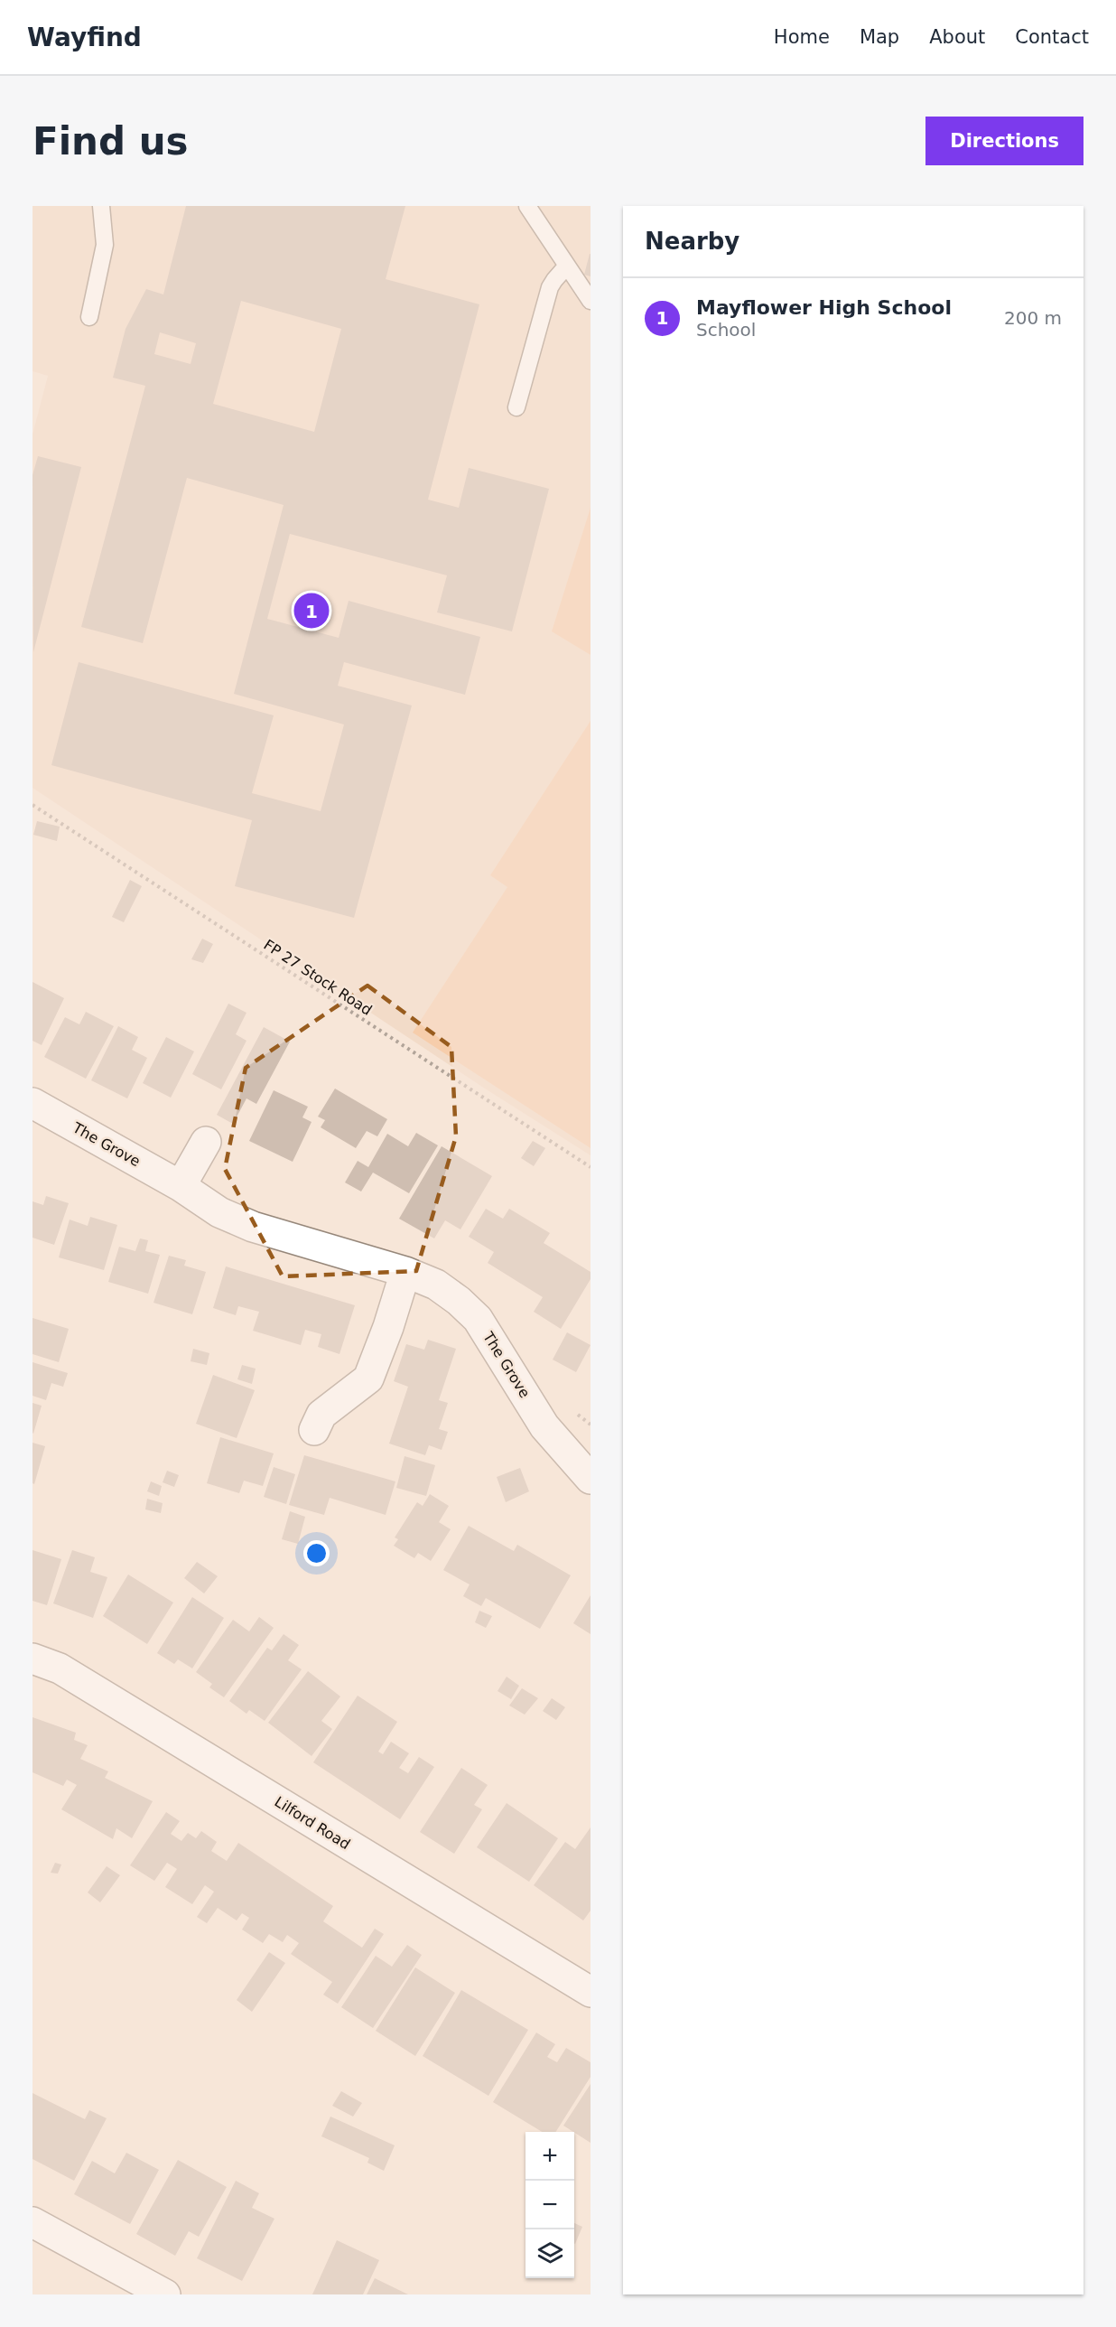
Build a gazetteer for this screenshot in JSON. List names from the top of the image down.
{
  "streets": {
    "street": ["The Grove", "Lilford Road"],
    "path": ["FP 27 Stock Road"]
  },
  "page": {
    "header": "Wayfind",
    "nav": [
      "Home",
      "Map",
      "About",
      "Contact"
    ],
    "buttons": "Directions",
    "title": "Find us",
    "heading": "Nearby",
    "list": [
      {
        "mark": "1",
        "name": "Mayflower High School",
        "note": "School",
        "value": "200 m"
      }
    ],
    "pins": "1",
    "map_buttons": ["+", "−"]
  }
}
